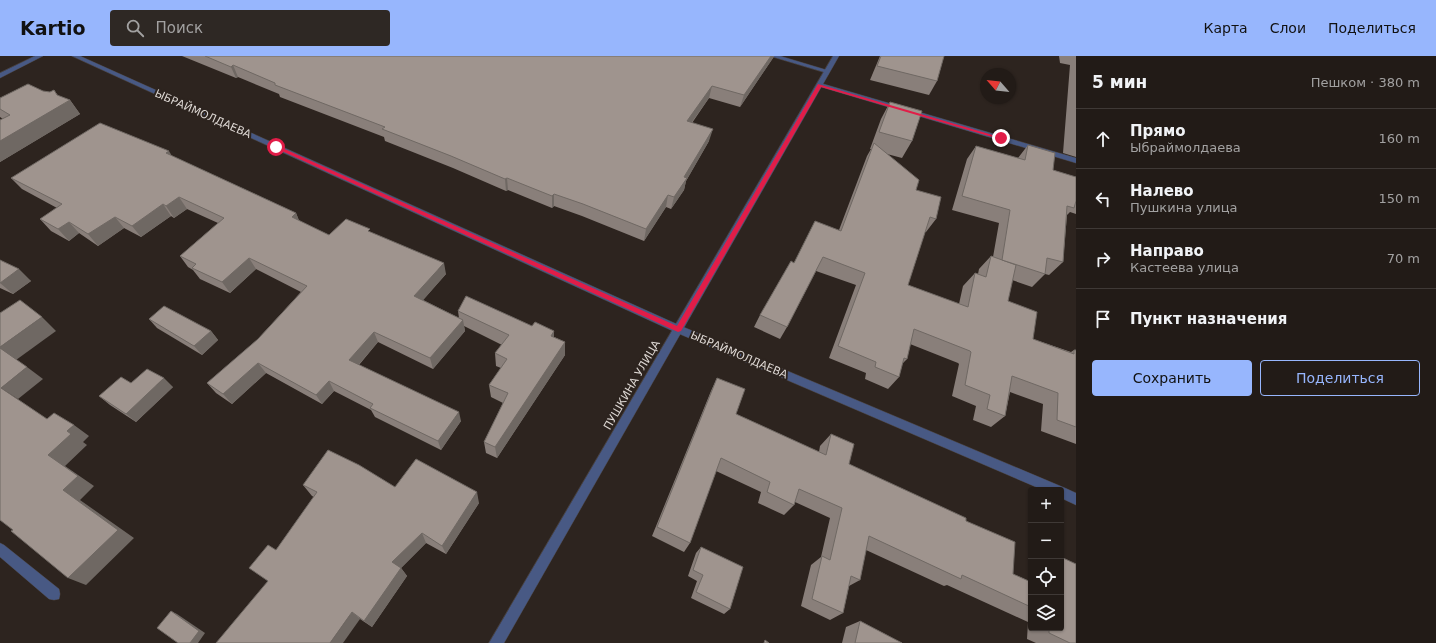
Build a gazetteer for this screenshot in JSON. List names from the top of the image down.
{
  "streets": {
    "street": ["ЫБРАЙМОЛДАЕВА", "ПУШКИНА УЛИЦА"]
  },
  "crossings": [
    ["ЫБРАЙМОЛДАЕВА", "ПУШКИНА УЛИЦА"]
  ],
  "north": "top left",
  "page": {
    "header": "Kartio",
    "search": "Поиск",
    "nav": ["Карта", "Слои", "Поделиться"],
    "heading": ["5 мин", "Пешком · 380 m"],
    "list": [
      ["Прямо", "Ыбраймолдаева", "160 m"],
      ["Налево", "Пушкина улица", "150 m"],
      ["Направо", "Кастеева улица", "70 m"],
      "Пункт назначения"
    ],
    "buttons": ["Сохранить", "Поделиться"],
    "map_buttons": ["+", "−"]
  }
}
